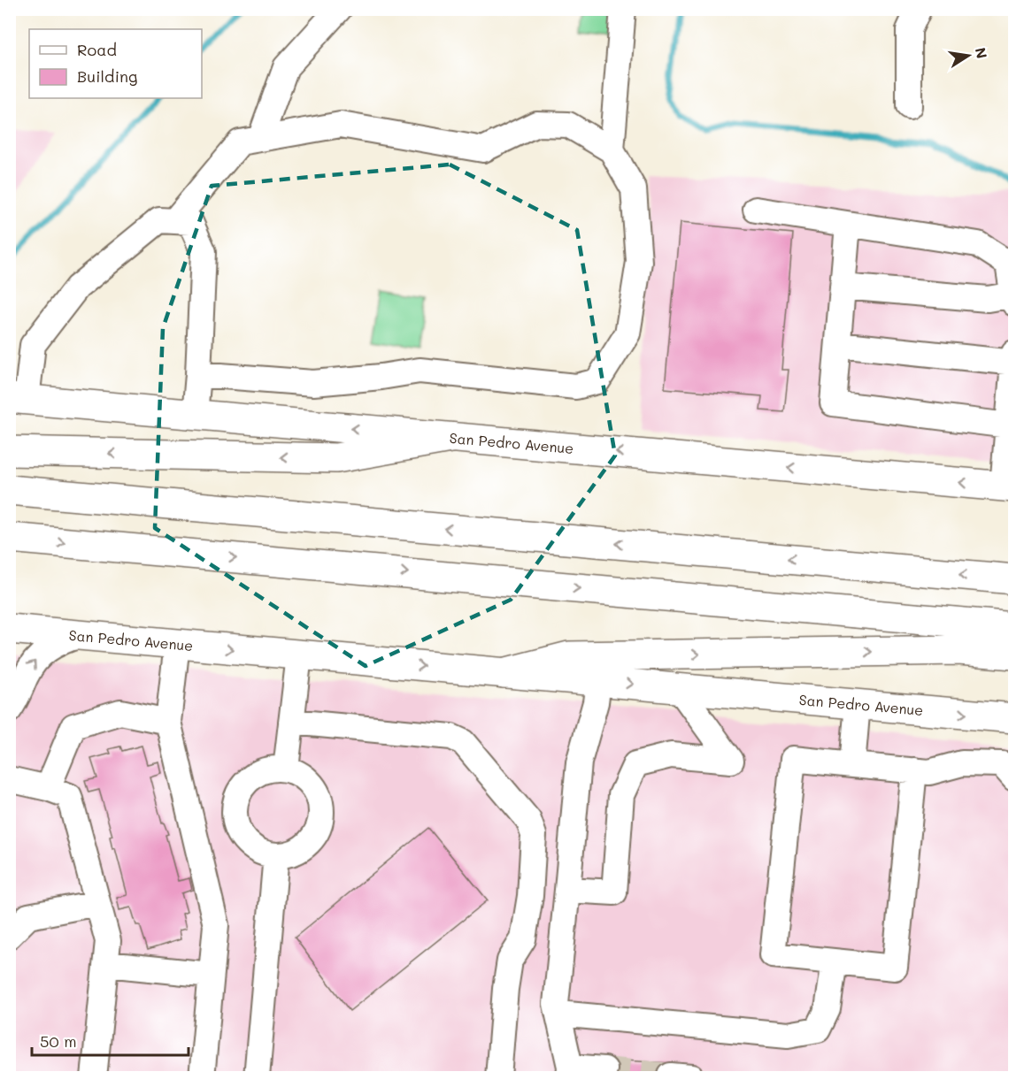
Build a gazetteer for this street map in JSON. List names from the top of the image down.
{
  "streets": {
    "main road": ["San Pedro Avenue"]
  },
  "legend": ["Road", "Building"],
  "scale_bar": "50 m",
  "north": "right"
}
